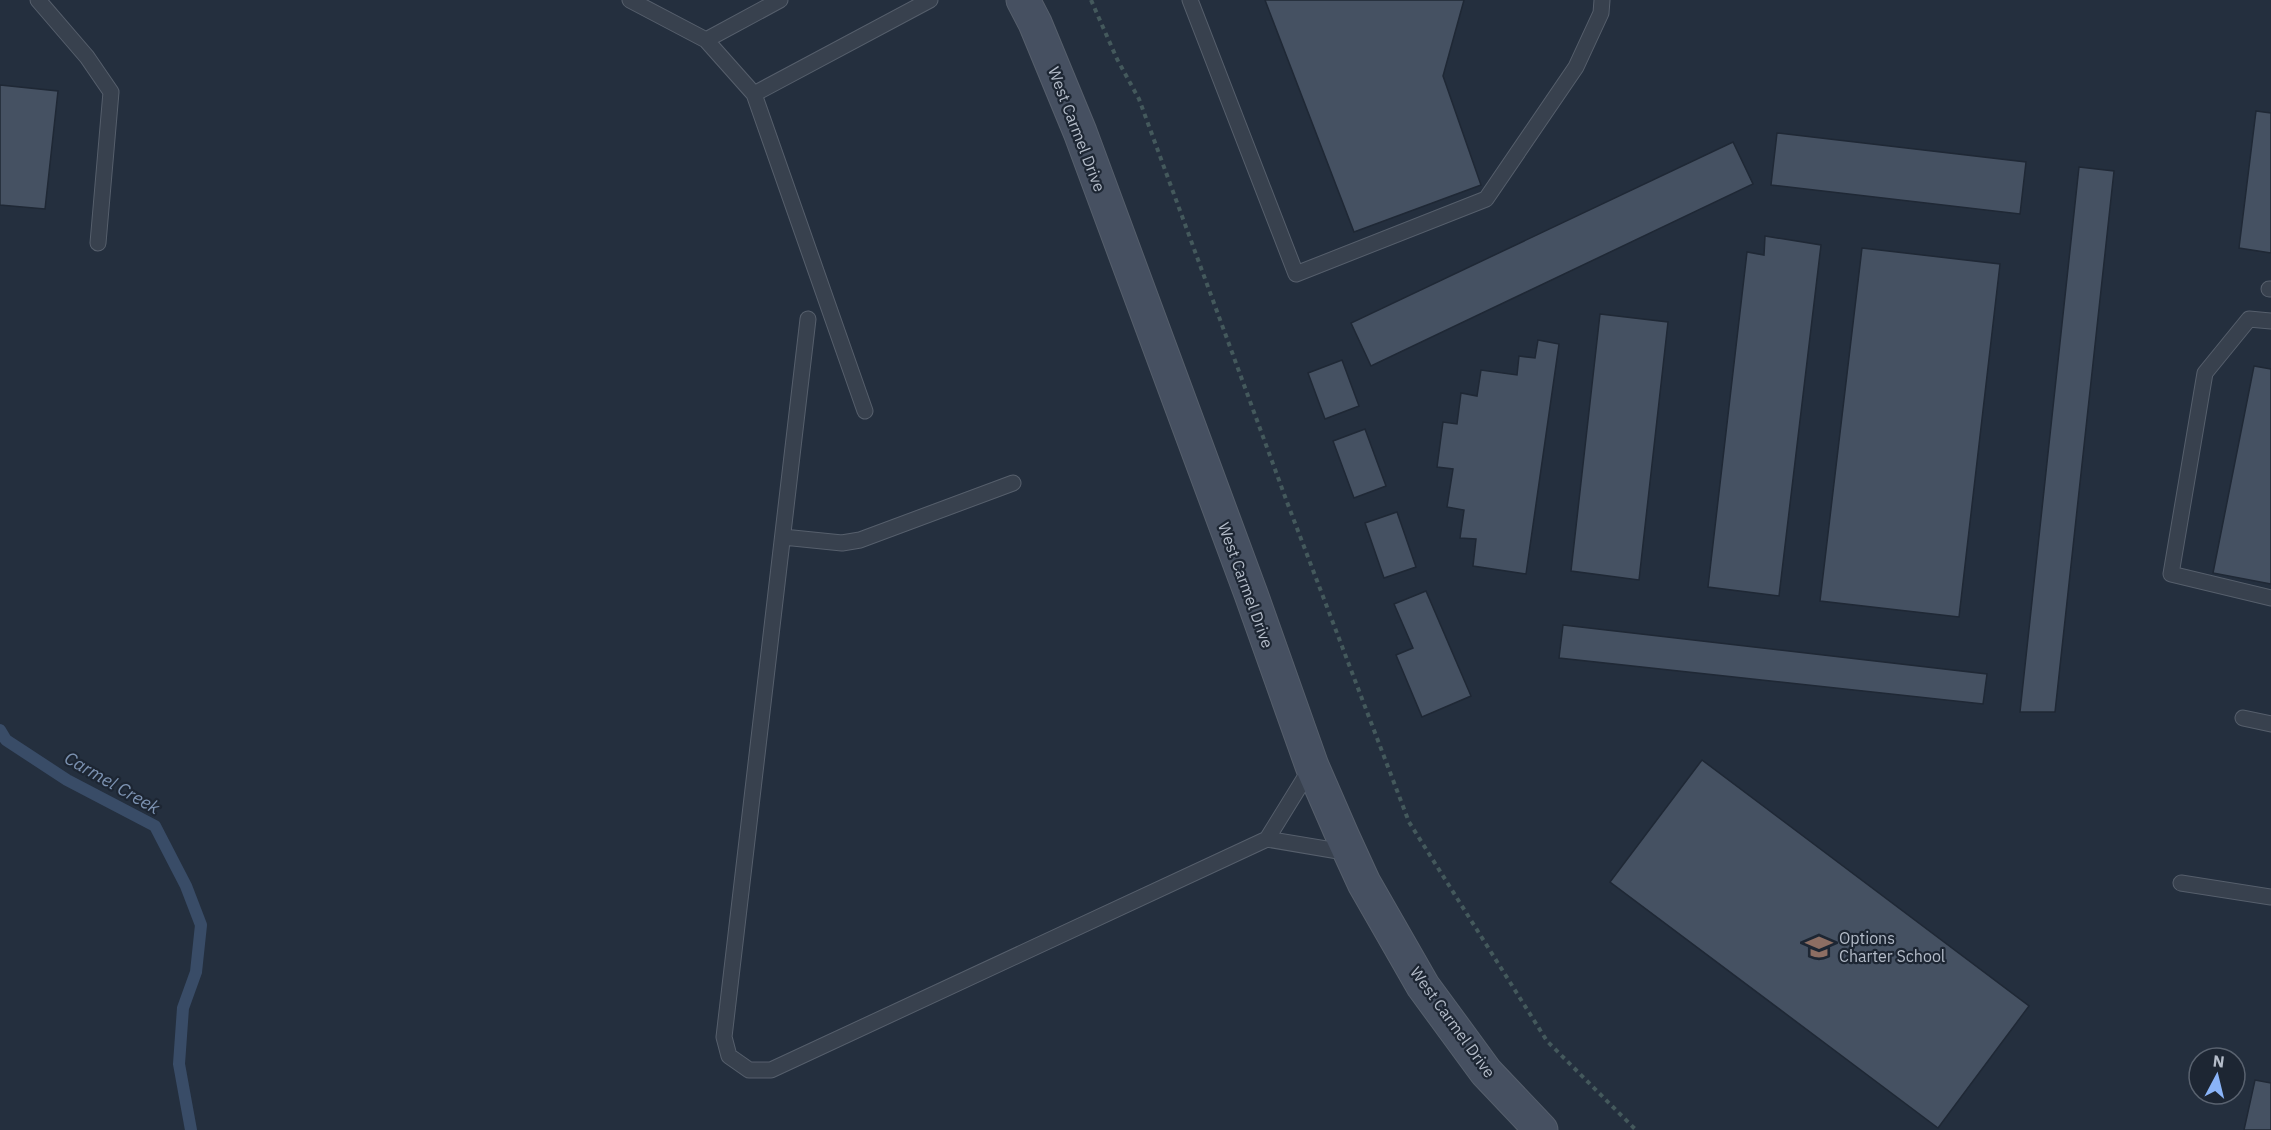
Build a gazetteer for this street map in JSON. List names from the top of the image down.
{
  "streets": {
    "street": ["West Carmel Drive"]
  },
  "water": ["Carmel Creek"],
  "places": {
    "school or university": ["Options Charter School"]
  },
  "north": "top"
}
